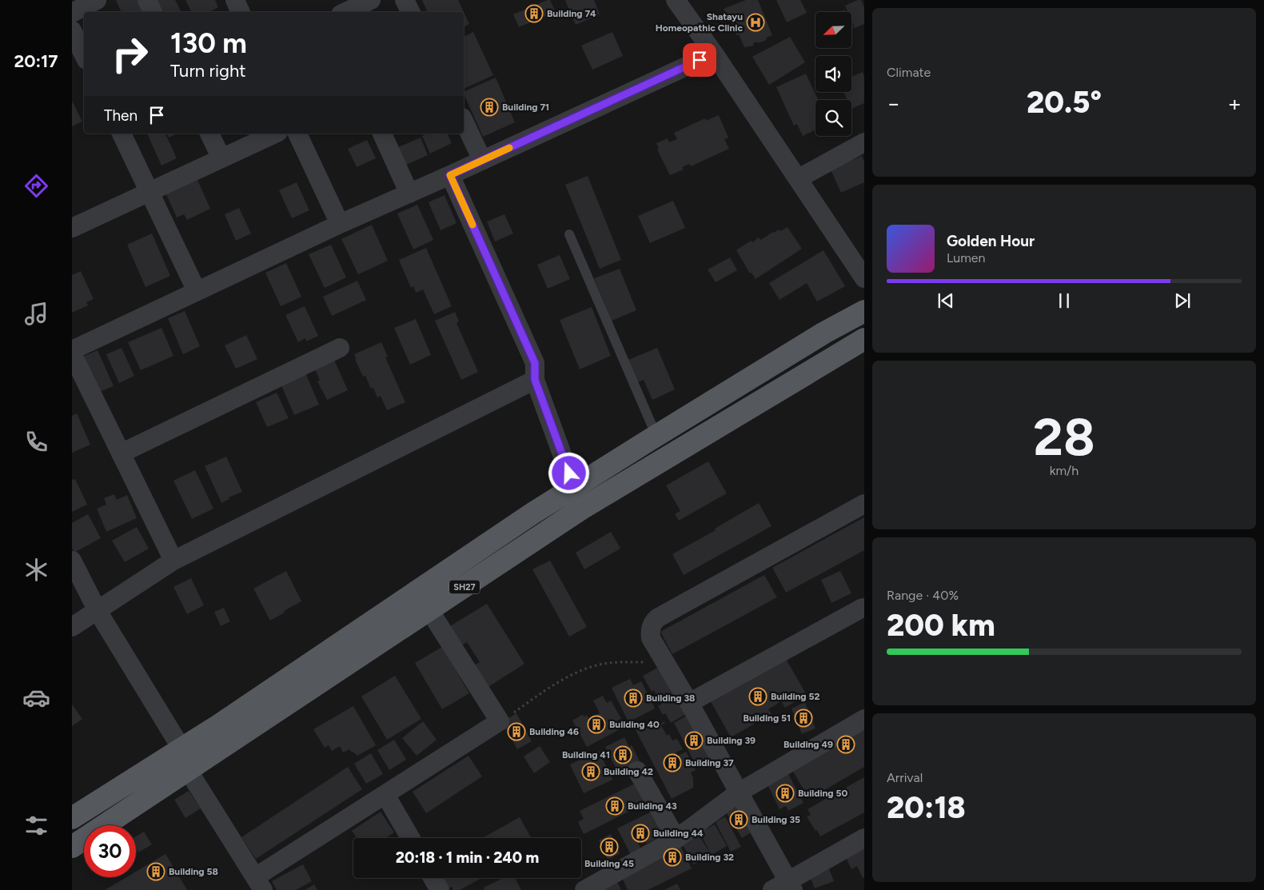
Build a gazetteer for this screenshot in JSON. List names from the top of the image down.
{
  "streets": {
    "main road": ["SH27"]
  },
  "places": {
    "building": [
      "Building 74",
      "Building 71",
      "Building 52",
      "Building 38",
      "Building 51",
      "Building 40",
      "Building 46",
      "Building 39",
      "Building 49",
      "Building 41",
      "Building 37",
      "Building 42",
      "Building 50",
      "Building 43",
      "Building 35",
      "Building 44",
      "Building 45",
      "Building 32",
      "Building 58"
    ],
    "hospital": ["Shatayu Homeopathic Clinic"]
  },
  "north": "bottom left",
  "page": {
    "tabs": "20:17",
    "tile": [
      "Climate",
      ["28", "km/h"],
      ["Range · 40%", "200 km"],
      ["Arrival", "20:18"]
    ],
    "turn": ["130 m", "Turn right"],
    "heat": ["−", "20.5°", "+"],
    "then": "Then",
    "song": ["Golden Hour", "Lumen"],
    "limit": "30",
    "trip": "20:18 · 1 min · 240 m"
  }
}
